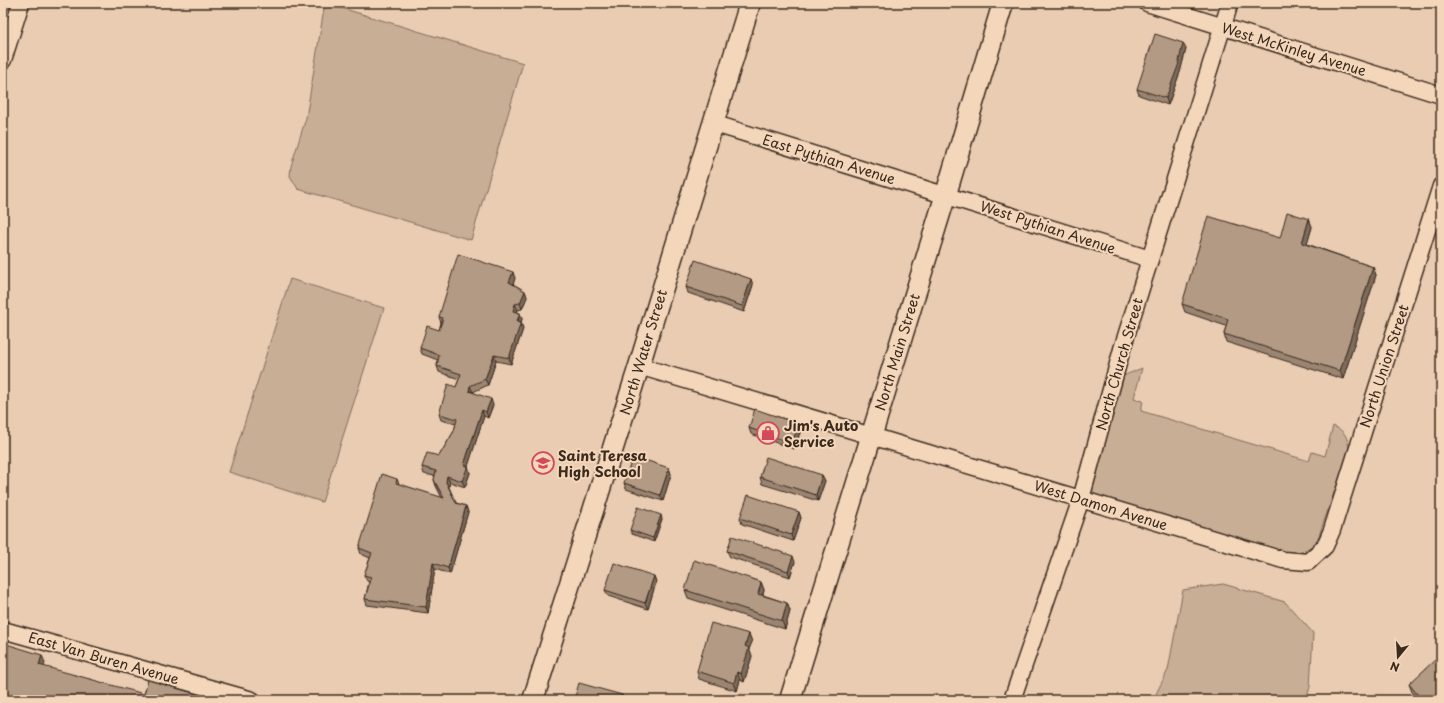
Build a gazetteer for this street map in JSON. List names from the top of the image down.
{
  "streets": {
    "main road": ["North Water Street", "North Main Street"],
    "street": [
      "West McKinley Avenue",
      "East Pythian Avenue",
      "West Pythian Avenue",
      "North Church Street",
      "North Union Street",
      "West Damon Avenue",
      "East Van Buren Avenue"
    ]
  },
  "crossings": [
    ["West McKinley Avenue", "North Church Street"],
    ["East Pythian Avenue", "West Pythian Avenue"],
    ["East Pythian Avenue", "North Water Street"],
    ["East Pythian Avenue", "North Main Street"],
    ["West Pythian Avenue", "North Main Street"],
    ["West Pythian Avenue", "North Church Street"],
    ["North Water Street", "West Damon Avenue"],
    ["North Main Street", "West Damon Avenue"],
    ["North Church Street", "West Damon Avenue"],
    ["North Union Street", "West Damon Avenue"]
  ],
  "places": {
    "shop": ["Jim's Auto Service"],
    "school or university": ["Saint Teresa High School"]
  },
  "north": "bottom"
}
